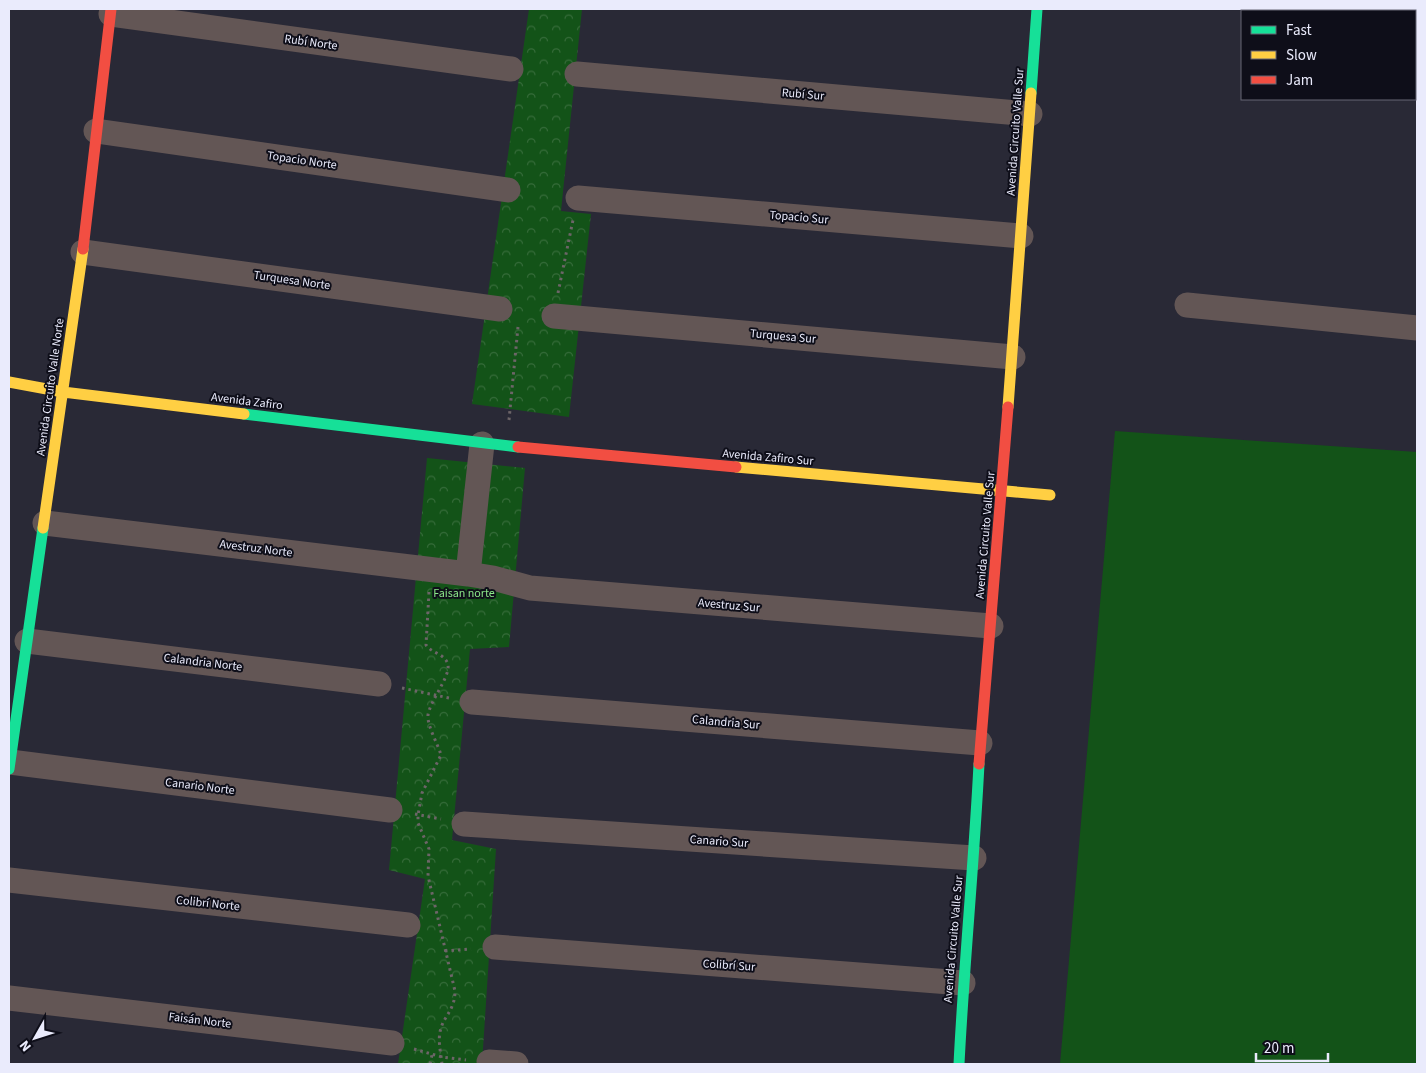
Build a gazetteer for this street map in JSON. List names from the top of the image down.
{
  "streets": {
    "street": [
      "Rubí Norte",
      "Rubí Sur",
      "Avenida Circuito Valle Sur",
      "Topacio Norte",
      "Topacio Sur",
      "Turquesa Norte",
      "Turquesa Sur",
      "Avenida Circuito Valle Norte",
      "Avenida Zafiro",
      "Avenida Zafiro Sur",
      "Avestruz Norte",
      "Avestruz Sur",
      "Calandria Norte",
      "Calandria Sur",
      "Canario Norte",
      "Canario Sur",
      "Colibrí Norte",
      "Colibrí Sur",
      "Faisán Norte"
    ]
  },
  "crossings": [
    ["Rubí Norte", "Avenida Circuito Valle Norte"],
    ["Rubí Sur", "Avenida Circuito Valle Sur"],
    ["Avenida Circuito Valle Sur", "Topacio Sur"],
    ["Avenida Circuito Valle Sur", "Turquesa Sur"],
    ["Avenida Circuito Valle Sur", "Avenida Zafiro Sur"],
    ["Avenida Circuito Valle Sur", "Avestruz Sur"],
    ["Avenida Circuito Valle Sur", "Calandria Sur"],
    ["Avenida Circuito Valle Sur", "Canario Sur"],
    ["Avenida Circuito Valle Sur", "Colibrí Sur"],
    ["Topacio Norte", "Avenida Circuito Valle Norte"],
    ["Turquesa Norte", "Avenida Circuito Valle Norte"],
    ["Avenida Circuito Valle Norte", "Avenida Zafiro"],
    ["Avenida Circuito Valle Norte", "Avestruz Norte"],
    ["Avenida Circuito Valle Norte", "Calandria Norte"],
    ["Avenida Circuito Valle Norte", "Canario Norte"],
    ["Avenida Zafiro", "Avenida Zafiro Sur"],
    ["Avestruz Norte", "Avestruz Sur"]
  ],
  "parks": ["Faisan norte"],
  "legend": ["Fast", "Slow", "Jam"],
  "scale_bar": "20 m",
  "north": "bottom left"
}
